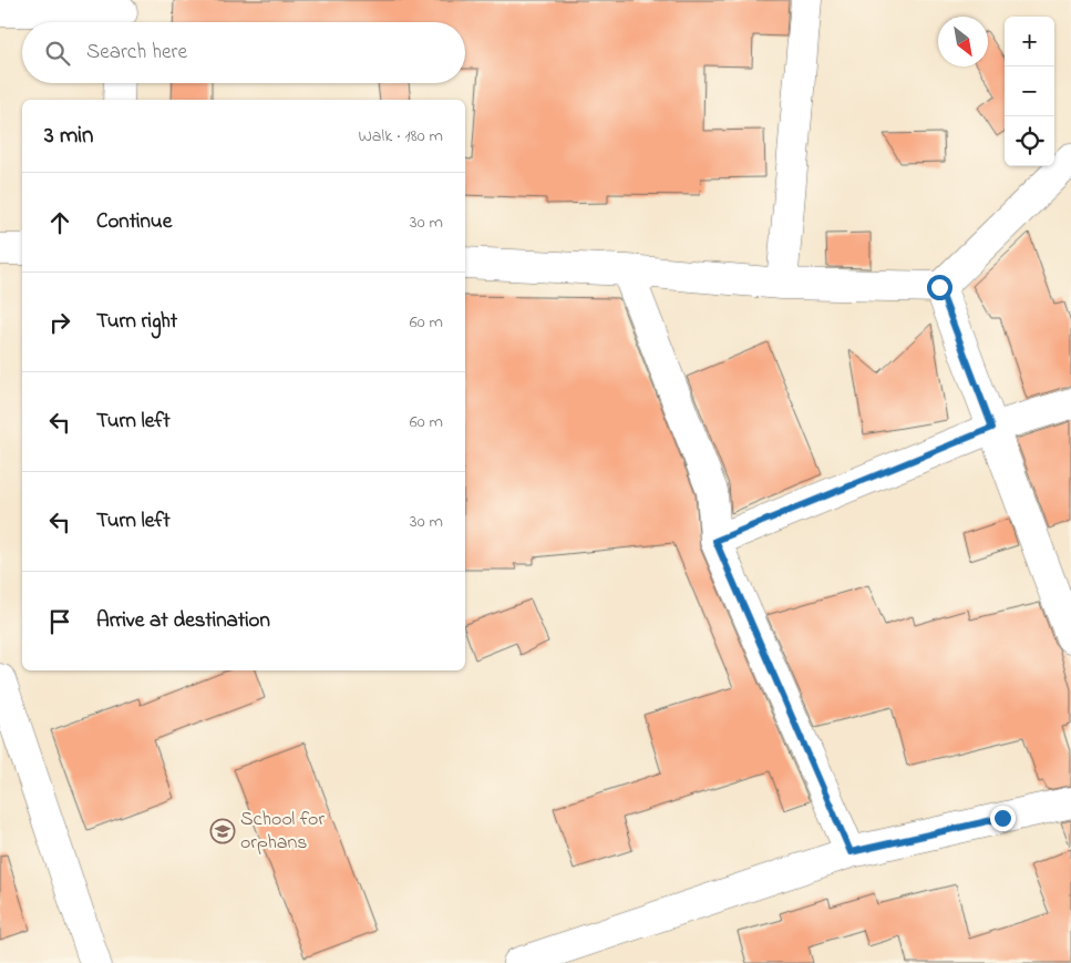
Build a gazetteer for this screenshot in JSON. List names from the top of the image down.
{
  "places": {
    "school or university": ["School for orphans"]
  },
  "north": "bottom right",
  "page": {
    "map_buttons": ["+", "−"],
    "search": "Search here",
    "heading": ["3 min", "Walk · 180 m"],
    "list": [
      ["Continue", "30 m"],
      ["Turn right", "60 m"],
      ["Turn left", "60 m"],
      ["Turn left", "30 m"],
      "Arrive at destination"
    ]
  }
}
